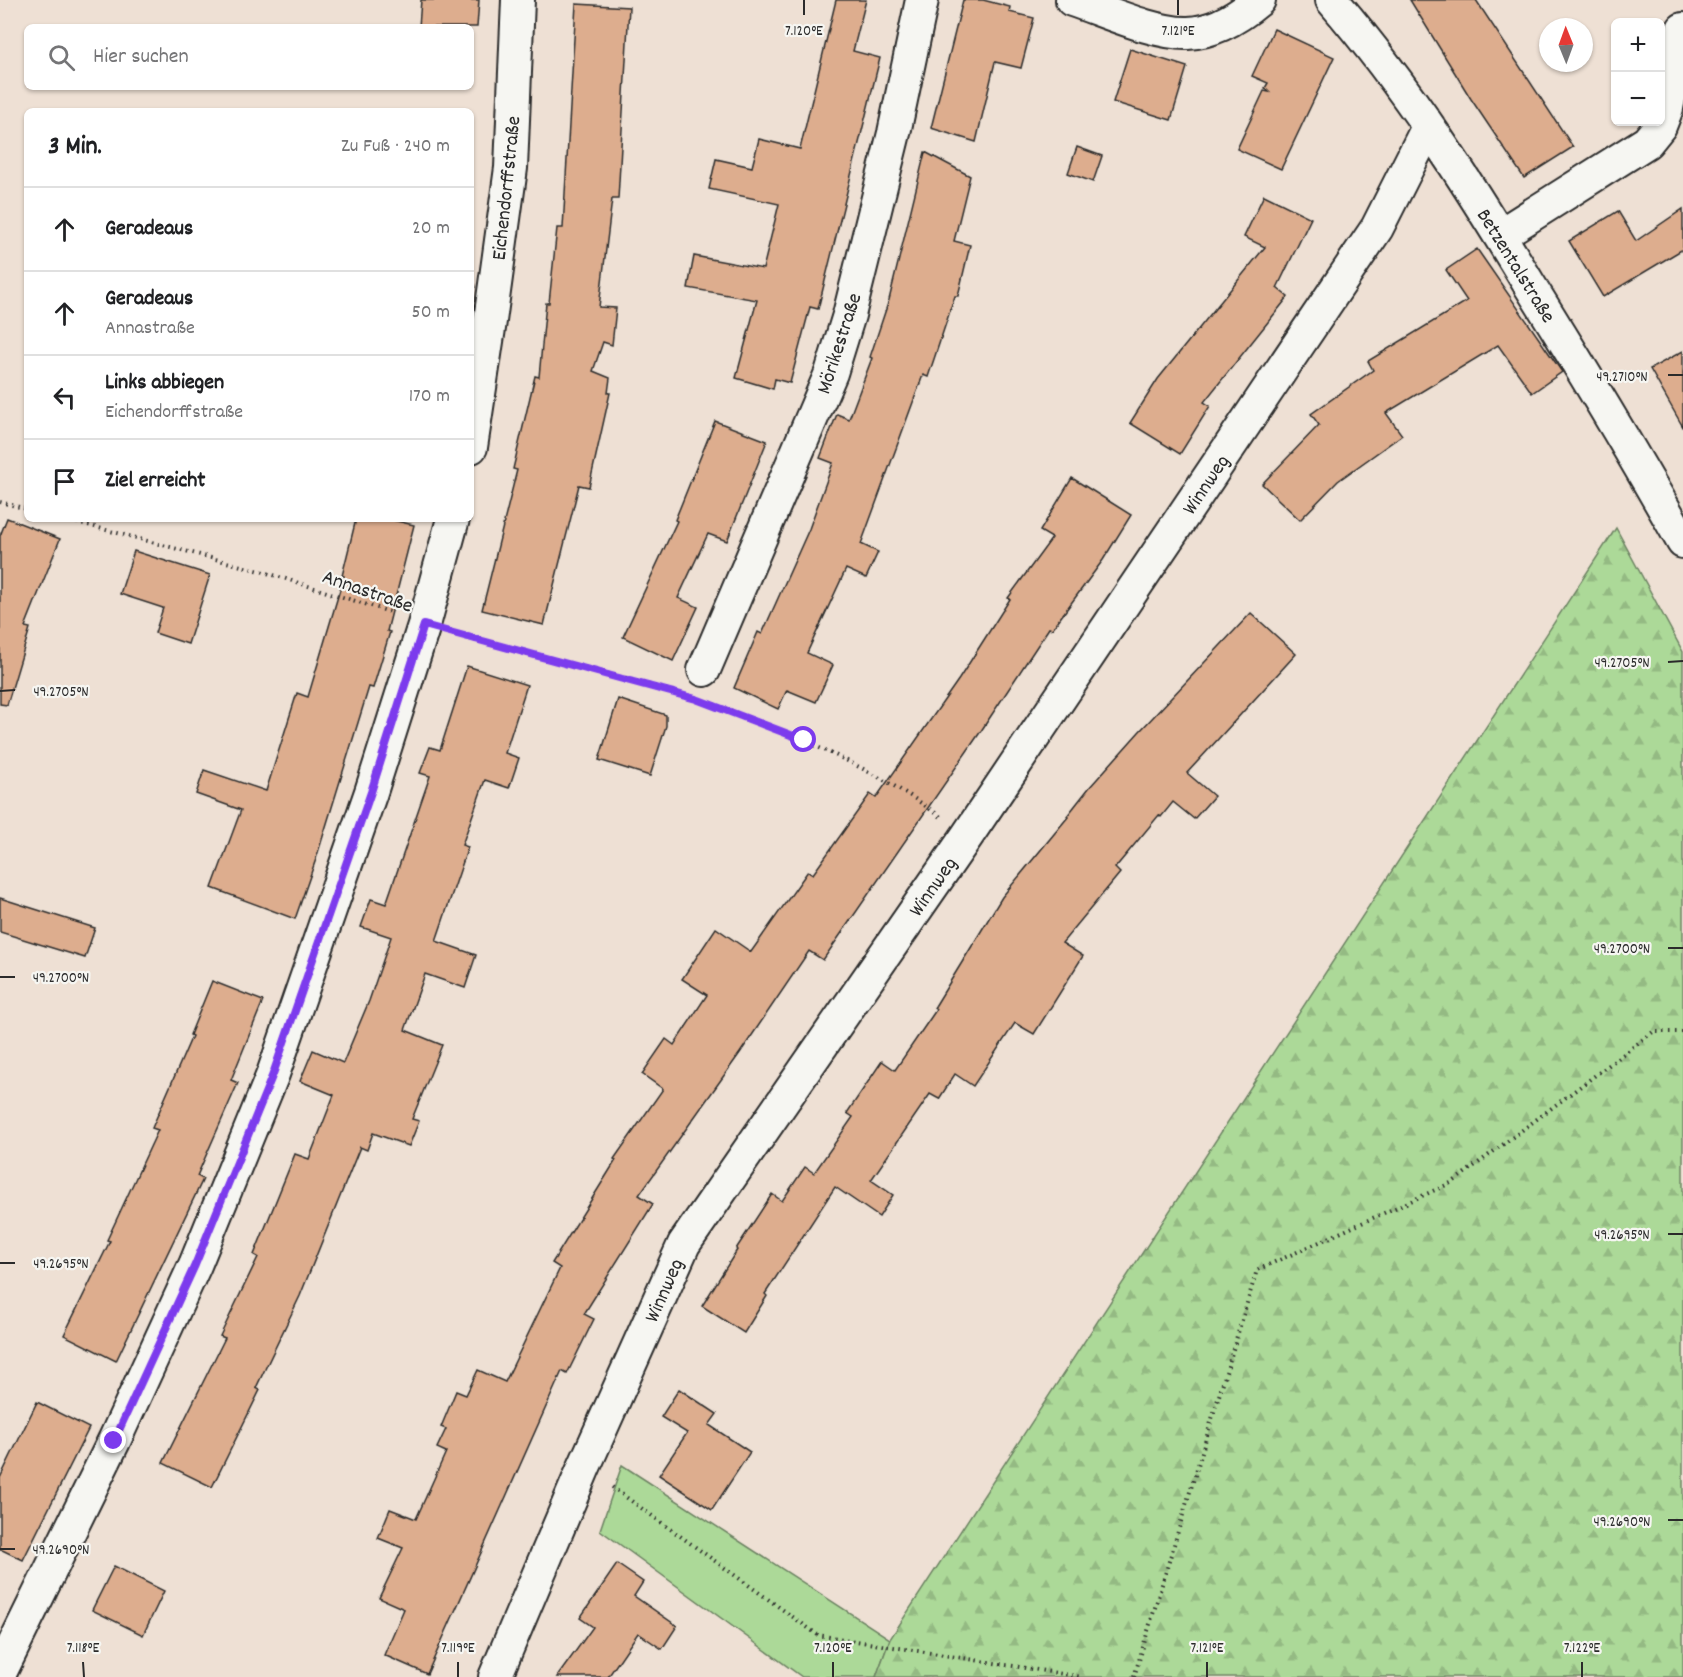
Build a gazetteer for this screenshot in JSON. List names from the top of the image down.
{
  "streets": {
    "street": [
      "Eichendorffstraße",
      "Betzentalstraße",
      "Mörikestraße",
      "Winnweg"
    ],
    "path": ["Annastraße"]
  },
  "crossings": [
    ["Betzentalstraße", "Winnweg"]
  ],
  "north": "top",
  "page": {
    "map_buttons": ["+", "−"],
    "search": "Hier suchen",
    "heading": ["3 Min.", "Zu Fuß · 240 m"],
    "list": [
      ["Geradeaus", "20 m"],
      ["Geradeaus", "Annastraße", "50 m"],
      ["Links abbiegen", "Eichendorffstraße", "170 m"],
      "Ziel erreicht"
    ]
  },
  "coordinates": [
    "7.120°E",
    "7.121°E",
    "49.2710°N",
    "49.2705°N",
    "49.2700°N",
    "49.2695°N",
    "49.2690°N",
    "7.118°E",
    "7.119°E",
    "7.122°E"
  ]
}
